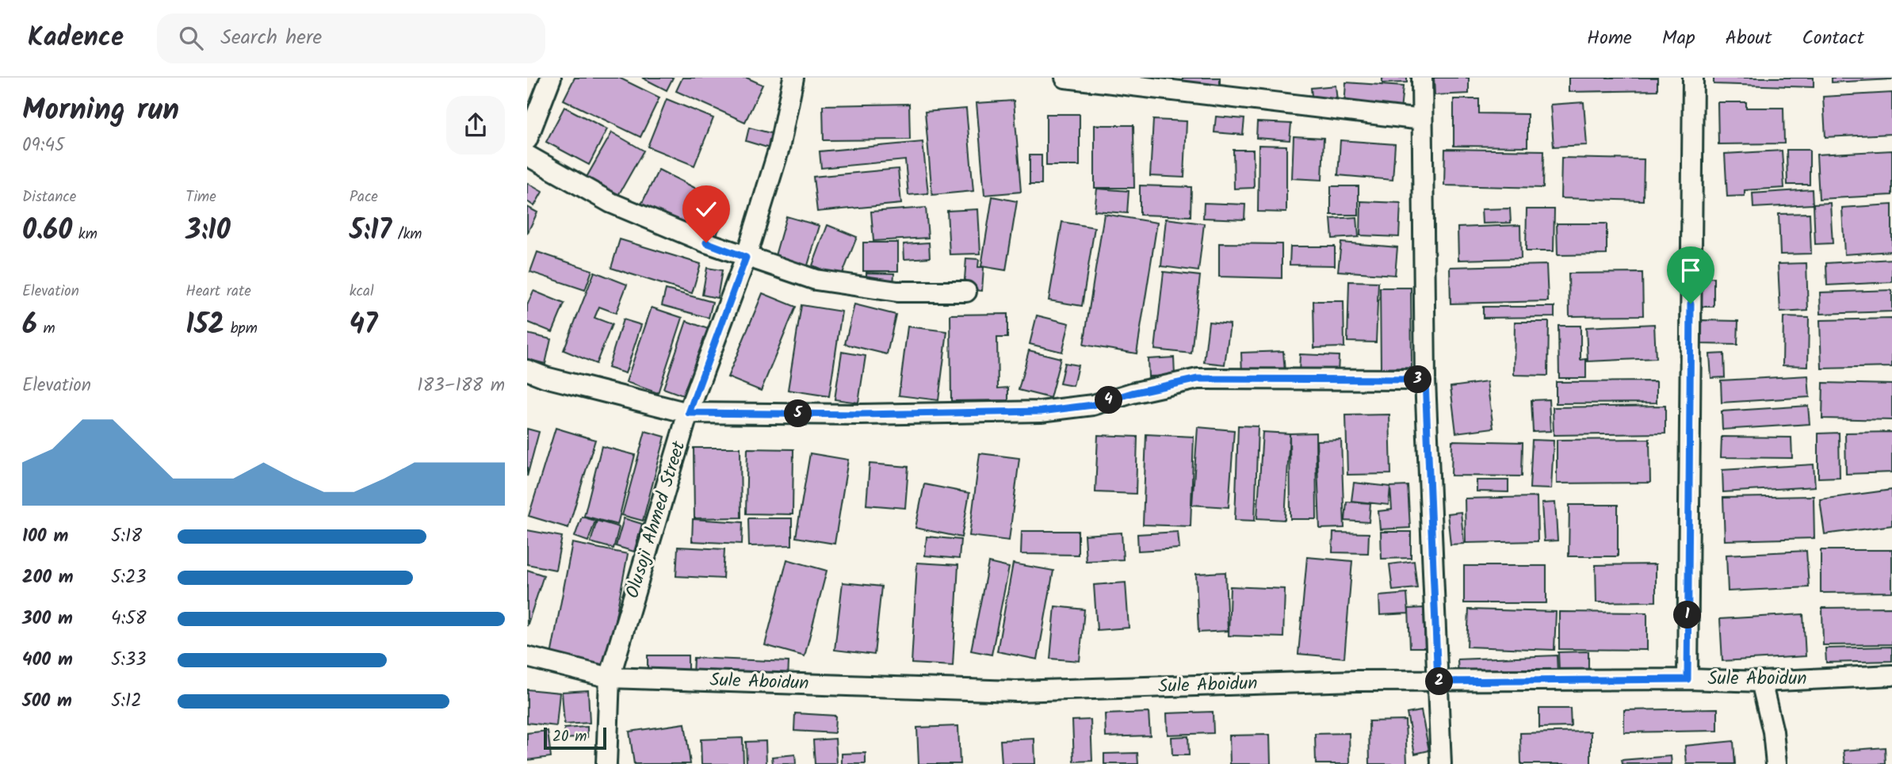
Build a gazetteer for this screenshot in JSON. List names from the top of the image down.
{
  "streets": {
    "street": ["Olusoji Ahmed Street", "Sule Aboidun"]
  },
  "crossings": [
    ["Olusoji Ahmed Street", "Sule Aboidun"]
  ],
  "scale_bar": "20 m",
  "page": {
    "header": "Kadence",
    "search": "Search here",
    "nav": [
      "Home",
      "Map",
      "About",
      "Contact"
    ],
    "heading": ["Morning run", "09:45"],
    "stats": [
      ["Distance", "0.60 km"],
      ["Time", "3:10"],
      ["Pace", "5:17 /km"],
      ["Elevation", "6 m"],
      ["Heart rate", "152 bpm"],
      ["kcal", "47"]
    ],
    "chart": ["Elevation", "183–188 m"],
    "pins": [
      "3",
      "4",
      "5",
      "1",
      "2"
    ],
    "list": [
      {
        "name": "100 m",
        "note": "5:18"
      },
      {
        "name": "200 m",
        "note": "5:23"
      },
      {
        "name": "300 m",
        "note": "4:58"
      },
      {
        "name": "400 m",
        "note": "5:33"
      },
      {
        "name": "500 m",
        "note": "5:12"
      }
    ],
    "scale": "20 m"
  }
}
